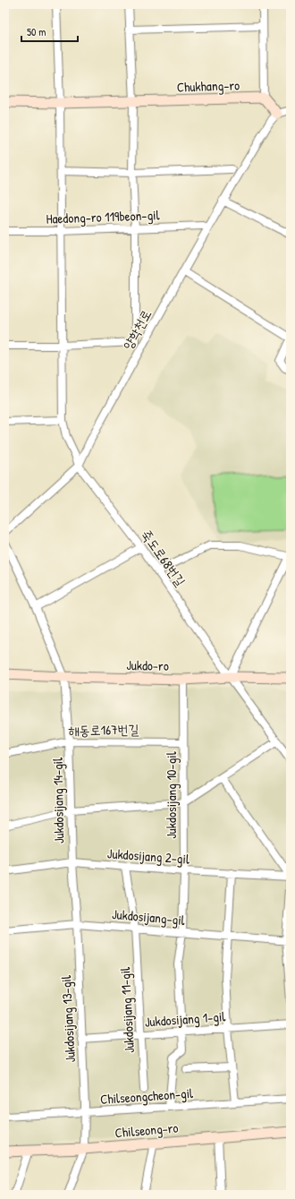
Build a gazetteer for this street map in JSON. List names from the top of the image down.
{
  "streets": {
    "main road": ["Chukhang-ro", "Jukdo-ro", "Chilseong-ro"],
    "street": [
      "Haedong-ro 119beon-gil",
      "양학천로",
      "죽도로68번길",
      "해동로167번길",
      "Jukdosijang 10-gil",
      "Jukdosijang 14-gil",
      "Jukdosijang 2-gil",
      "Jukdosijang-gil",
      "Jukdosijang 11-gil",
      "Jukdosijang 13-gil",
      "Jukdosijang 1-gil",
      "Chilseongcheon-gil"
    ]
  },
  "crossings": [
    ["Chukhang-ro", "죽도로68번길"],
    ["Haedong-ro 119beon-gil", "죽도로68번길"],
    ["양학천로", "죽도로68번길"],
    ["죽도로68번길", "Jukdo-ro"],
    ["Jukdo-ro", "Jukdosijang 10-gil"],
    ["Jukdo-ro", "Jukdosijang 14-gil"],
    ["해동로167번길", "Jukdosijang 10-gil"],
    ["해동로167번길", "Jukdosijang 14-gil"],
    ["Jukdosijang 10-gil", "Jukdosijang 2-gil"],
    ["Jukdosijang 10-gil", "Jukdosijang-gil"],
    ["Jukdosijang 10-gil", "Jukdosijang 1-gil"],
    ["Jukdosijang 10-gil", "Chilseongcheon-gil"],
    ["Jukdosijang 14-gil", "Jukdosijang 2-gil"],
    ["Jukdosijang 14-gil", "Jukdosijang-gil"],
    ["Jukdosijang 14-gil", "Jukdosijang 13-gil"],
    ["Jukdosijang 2-gil", "Jukdosijang 11-gil"],
    ["Jukdosijang-gil", "Jukdosijang 11-gil"],
    ["Jukdosijang-gil", "Jukdosijang 13-gil"],
    ["Jukdosijang 11-gil", "Jukdosijang 1-gil"],
    ["Jukdosijang 13-gil", "Jukdosijang 1-gil"],
    ["Jukdosijang 13-gil", "Chilseongcheon-gil"],
    ["Jukdosijang 13-gil", "Chilseong-ro"]
  ],
  "scale_bar": "50 m"
}
